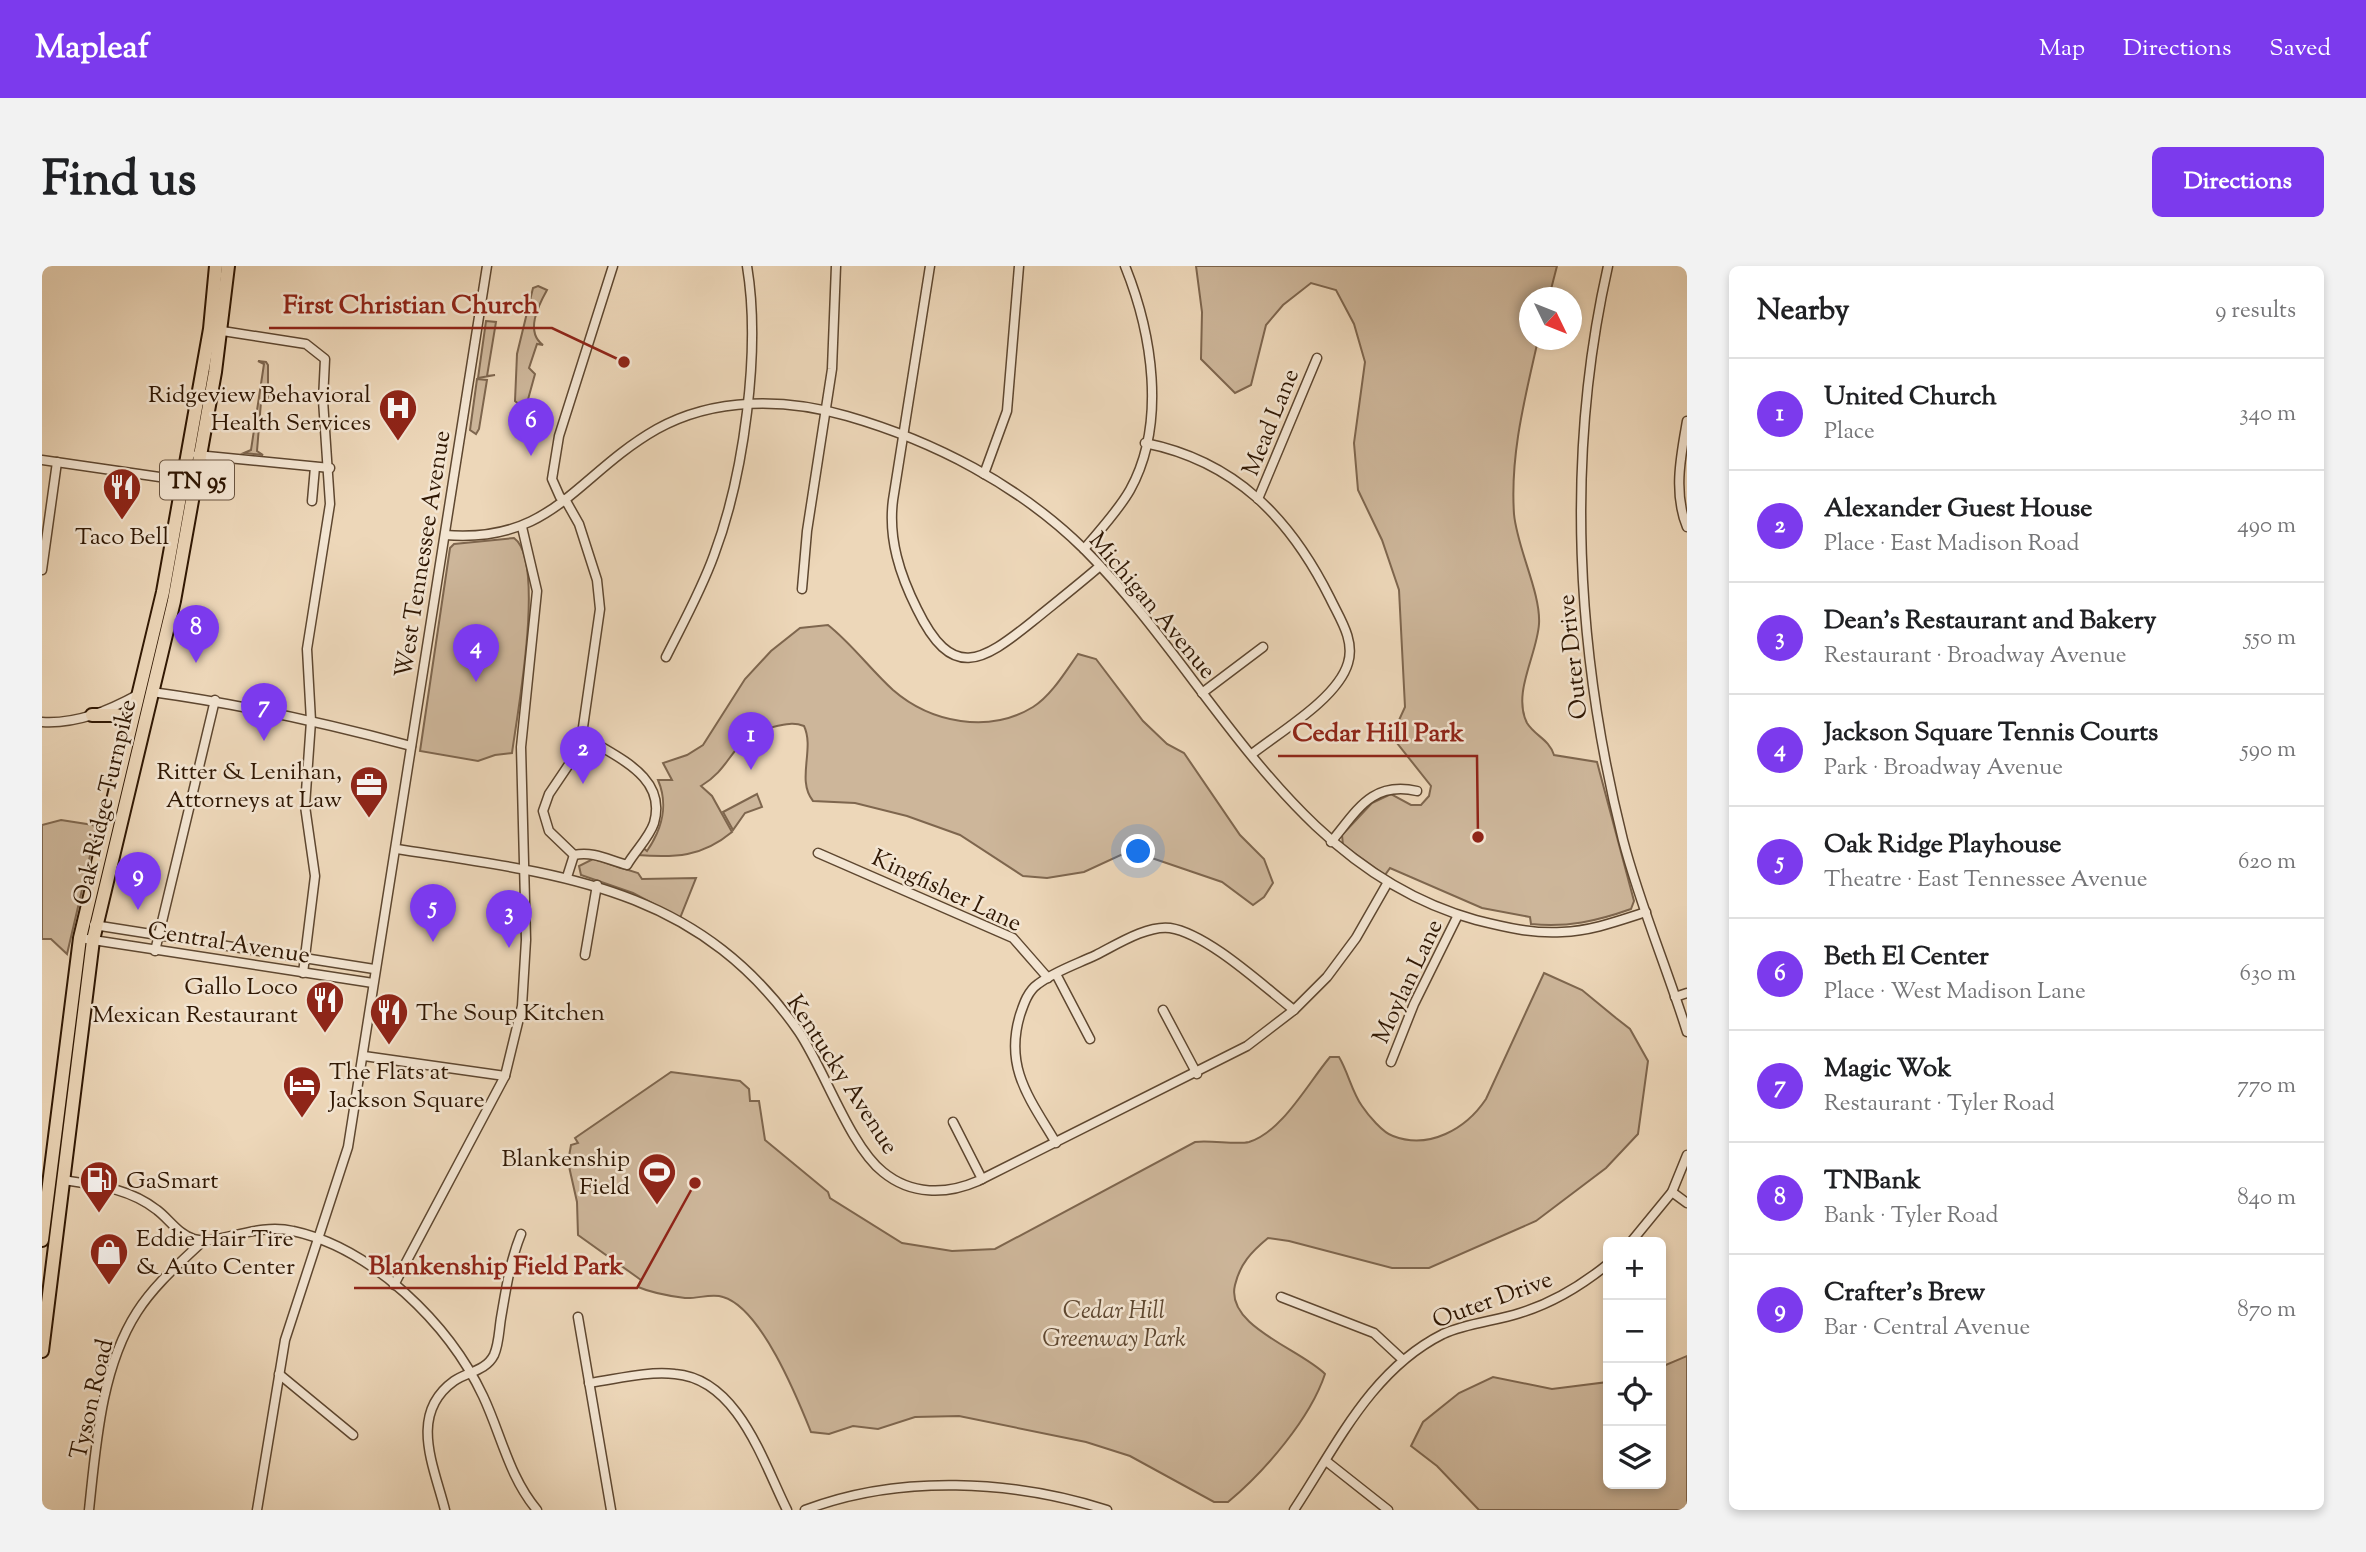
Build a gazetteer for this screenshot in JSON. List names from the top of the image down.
{
  "streets": {
    "highway": ["TN 95", "Oak Ridge Turnpike"],
    "street": [
      "Mead Lane",
      "West Tennessee Avenue",
      "Michigan Avenue",
      "Outer Drive",
      "Kingfisher Lane",
      "Central Avenue",
      "Moylan Lane",
      "Kentucky Avenue",
      "Tyson Road"
    ]
  },
  "crossings": [
    ["West Tennessee Avenue", "Michigan Avenue"],
    ["West Tennessee Avenue", "Central Avenue"],
    ["West Tennessee Avenue", "Kentucky Avenue"],
    ["Michigan Avenue", "Outer Drive"],
    ["Michigan Avenue", "Moylan Lane"],
    ["Michigan Avenue", "Kentucky Avenue"],
    ["Oak Ridge Turnpike", "Central Avenue"]
  ],
  "parks": ["Cedar Hill Greenway Park"],
  "places": {
    "other": ["First Christian Church", "Cedar Hill Park", "Blankenship Field Park"],
    "hospital": ["Ridgeview Behavioral Health Services"],
    "restaurant": ["Taco Bell", "Gallo Loco Mexican Restaurant", "The Soup Kitchen"],
    "office": ["Ritter & Lenihan, Attorneys at Law"],
    "hotel": ["The Flats at Jackson Square"],
    "sports": ["Blankenship Field"],
    "fuel station": ["GaSmart"],
    "shop": ["Eddie Hair Tire & Auto Center"]
  },
  "north": "bottom right",
  "page": {
    "header": "Mapleaf",
    "nav": ["Map", "Directions", "Saved"],
    "title": "Find us",
    "buttons": "Directions",
    "heading": ["Nearby", "9 results"],
    "list": [
      {
        "mark": "1",
        "name": "United Church",
        "note": "Place",
        "value": "340 m"
      },
      {
        "mark": "2",
        "name": "Alexander Guest House",
        "note": "Place · East Madison Road",
        "value": "490 m"
      },
      {
        "mark": "3",
        "name": "Dean's Restaurant and Bakery",
        "note": "Restaurant · Broadway Avenue",
        "value": "550 m"
      },
      {
        "mark": "4",
        "name": "Jackson Square Tennis Courts",
        "note": "Park · Broadway Avenue",
        "value": "590 m"
      },
      {
        "mark": "5",
        "name": "Oak Ridge Playhouse",
        "note": "Theatre · East Tennessee Avenue",
        "value": "620 m"
      },
      {
        "mark": "6",
        "name": "Beth El Center",
        "note": "Place · West Madison Lane",
        "value": "630 m"
      },
      {
        "mark": "7",
        "name": "Magic Wok",
        "note": "Restaurant · Tyler Road",
        "value": "770 m"
      },
      {
        "mark": "8",
        "name": "TNBank",
        "note": "Bank · Tyler Road",
        "value": "840 m"
      },
      {
        "mark": "9",
        "name": "Crafter's Brew",
        "note": "Bar · Central Avenue",
        "value": "870 m"
      }
    ],
    "pins": [
      "6",
      "8",
      "4",
      "7",
      "1",
      "2",
      "9",
      "5",
      "3"
    ],
    "map_buttons": ["+", "−"]
  }
}
